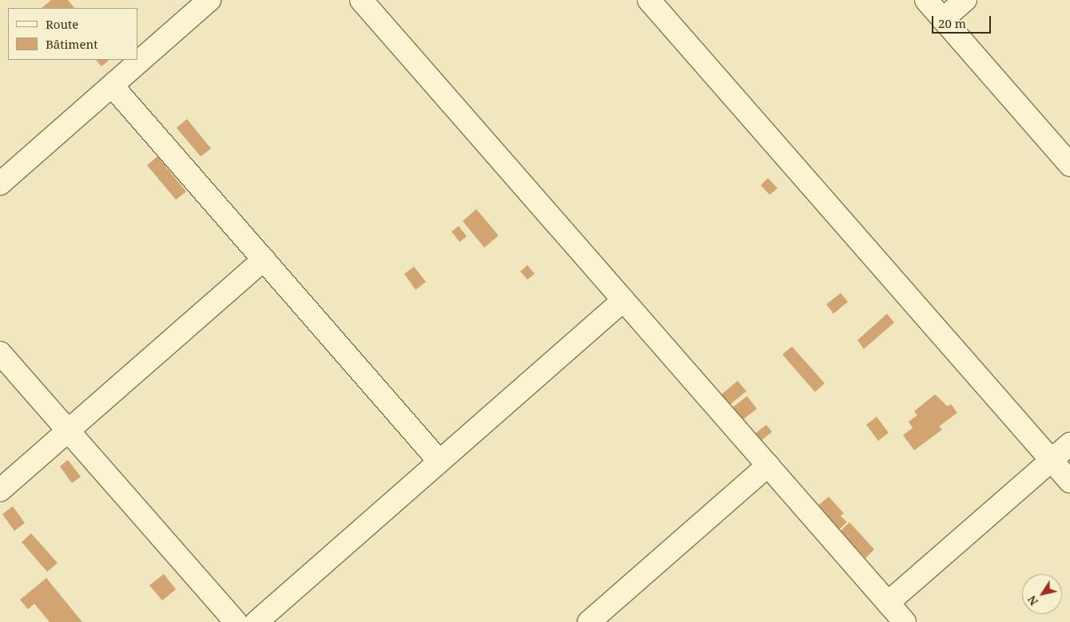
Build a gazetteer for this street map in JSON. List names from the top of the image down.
{
  "legend": ["Route", "Bâtiment"],
  "scale_bar": "20 m",
  "north": "bottom left"
}
